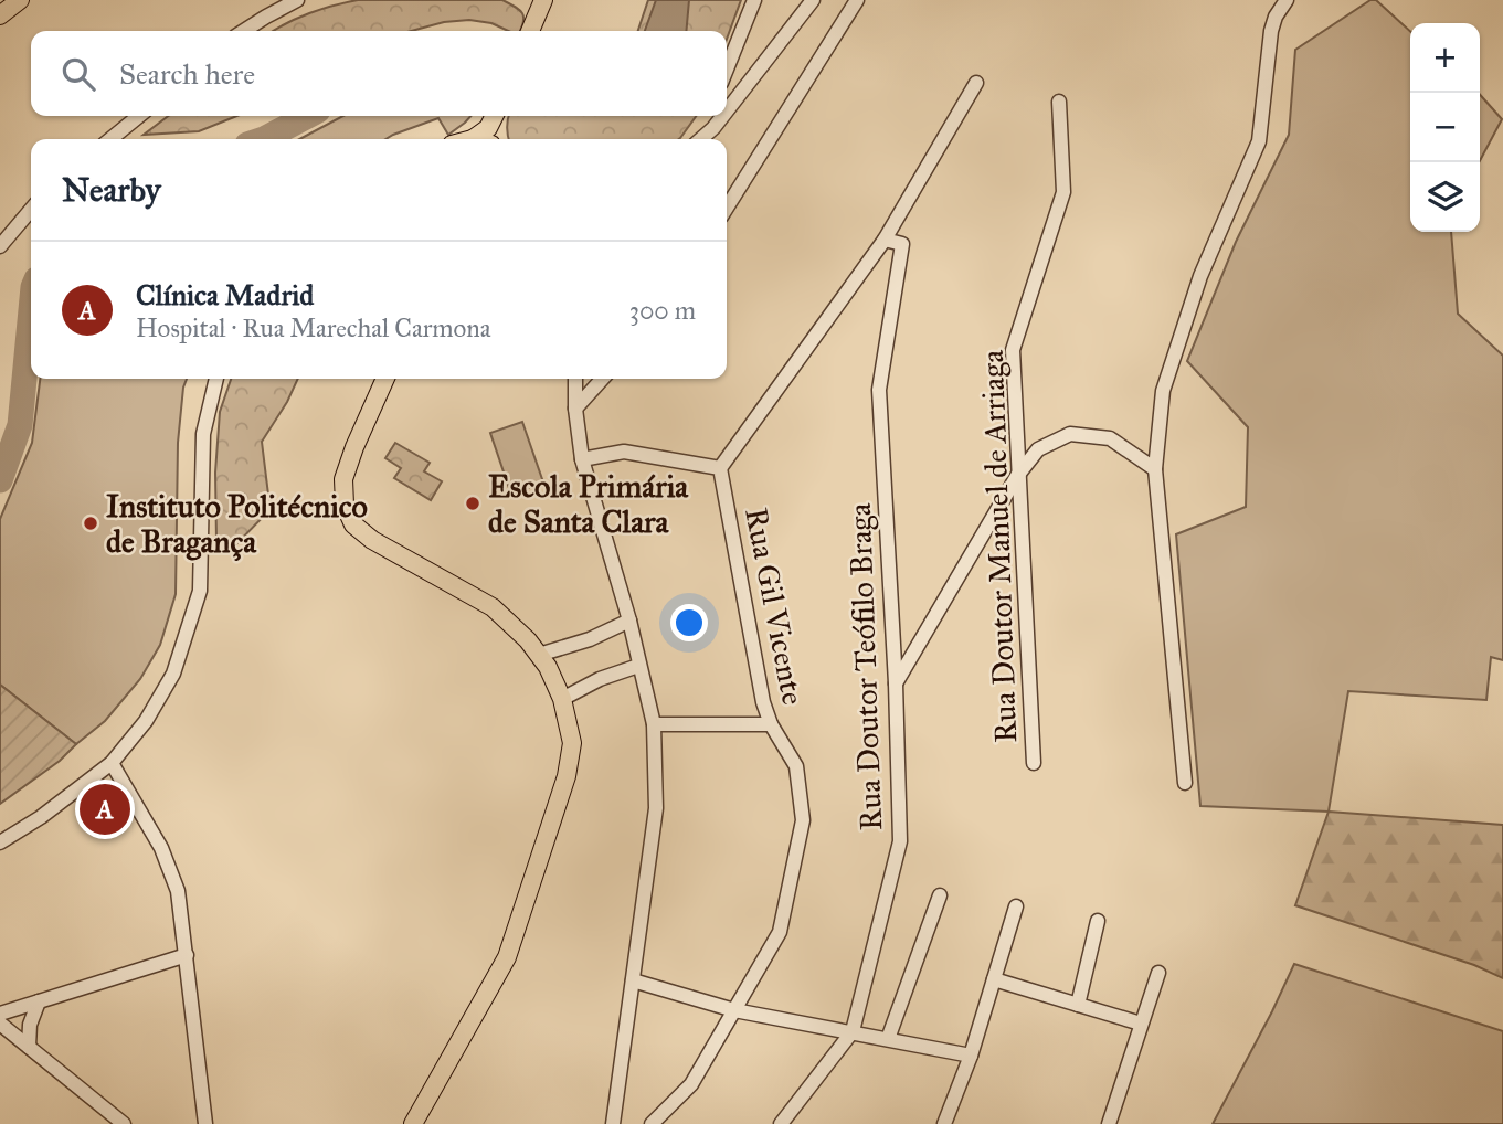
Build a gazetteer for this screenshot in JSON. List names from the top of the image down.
{
  "streets": {
    "street": ["Rua Doutor Manuel de Arriaga", "Rua Gil Vicente", "Rua Doutor Teófilo Braga"]
  },
  "places": ["Escola Primária de Santa Clara", "Instituto Politécnico de Bragança"],
  "page": {
    "map_buttons": ["+", "−"],
    "search": "Search here",
    "heading": "Nearby",
    "list": [
      {
        "mark": "A",
        "name": "Clínica Madrid",
        "note": "Hospital · Rua Marechal Carmona",
        "value": "300 m"
      }
    ],
    "pins": "A"
  }
}
